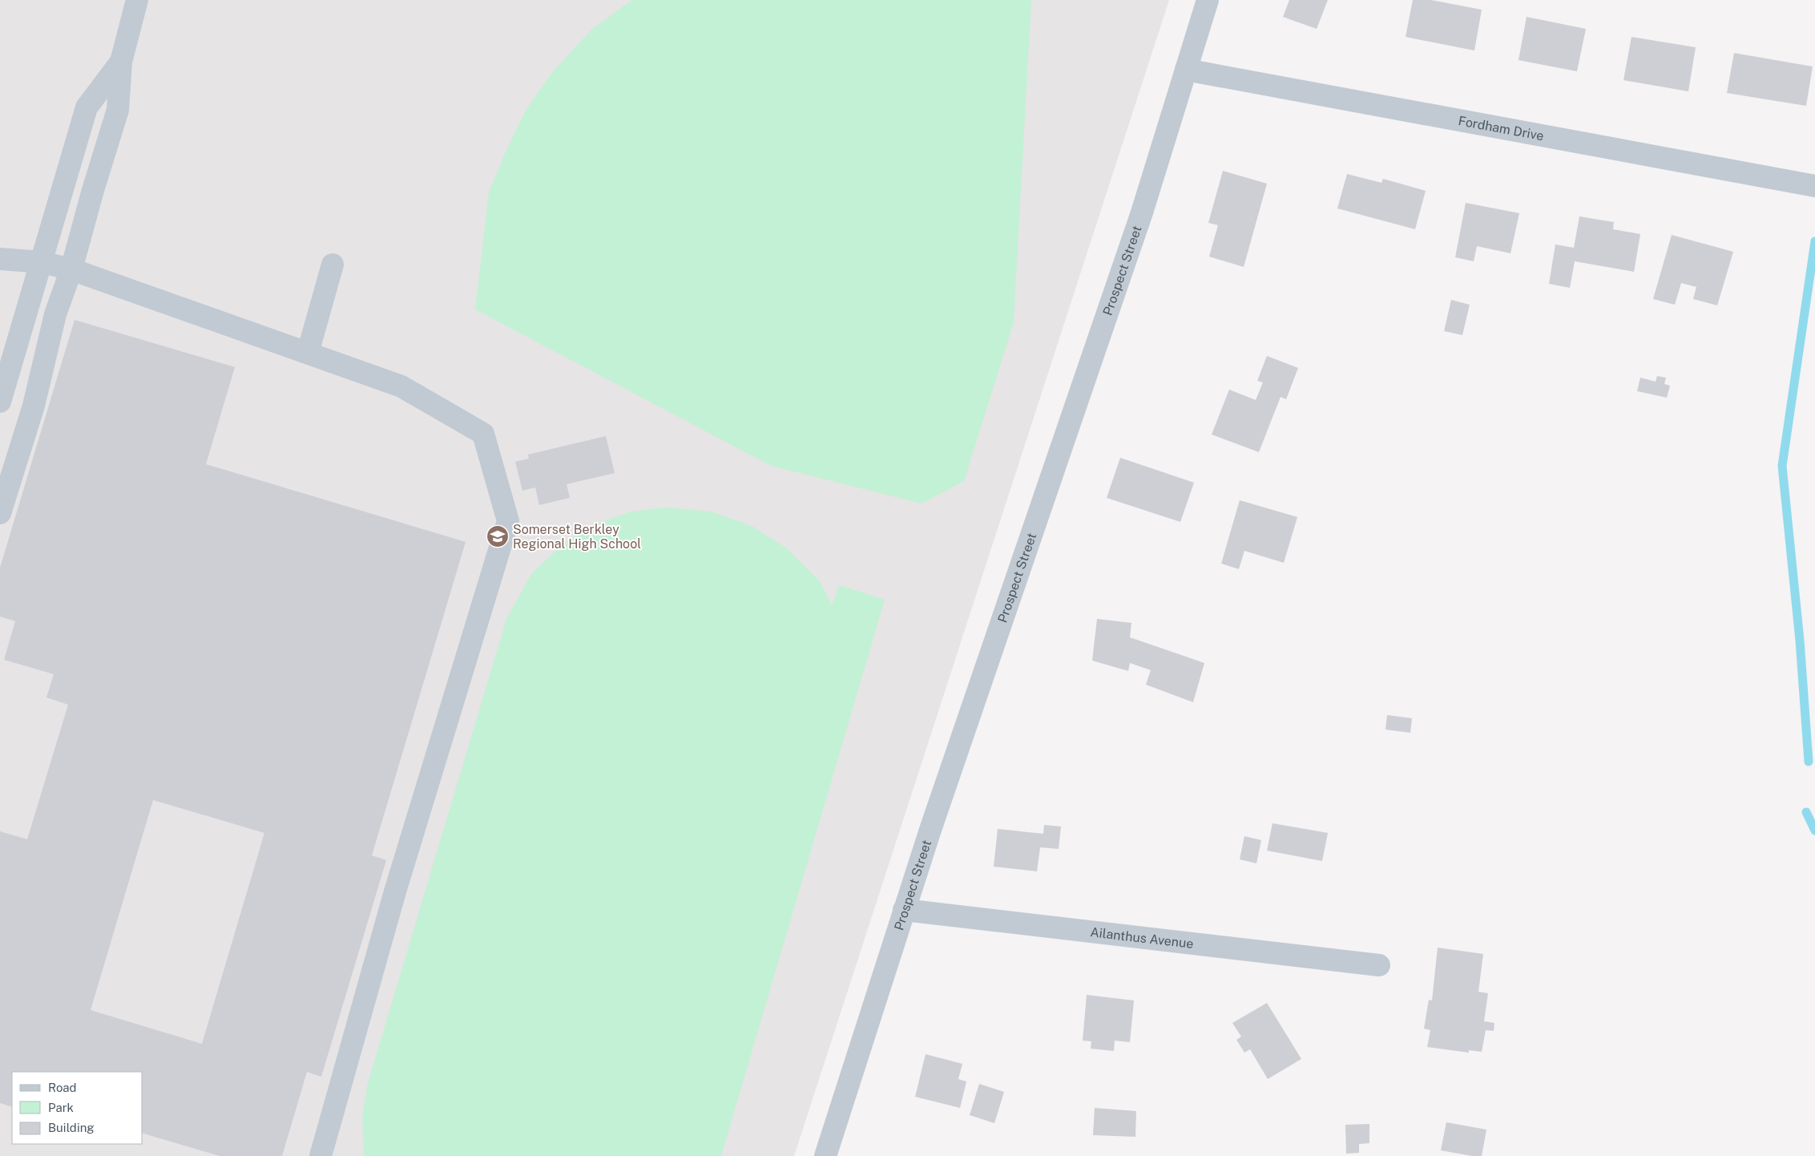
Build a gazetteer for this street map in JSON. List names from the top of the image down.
{
  "streets": {
    "street": ["Fordham Drive", "Prospect Street", "Ailanthus Avenue"]
  },
  "crossings": [
    ["Fordham Drive", "Prospect Street"],
    ["Prospect Street", "Ailanthus Avenue"]
  ],
  "places": {
    "school or university": ["Somerset Berkley Regional High School"]
  },
  "legend": ["Road", "Park", "Building"]
}
